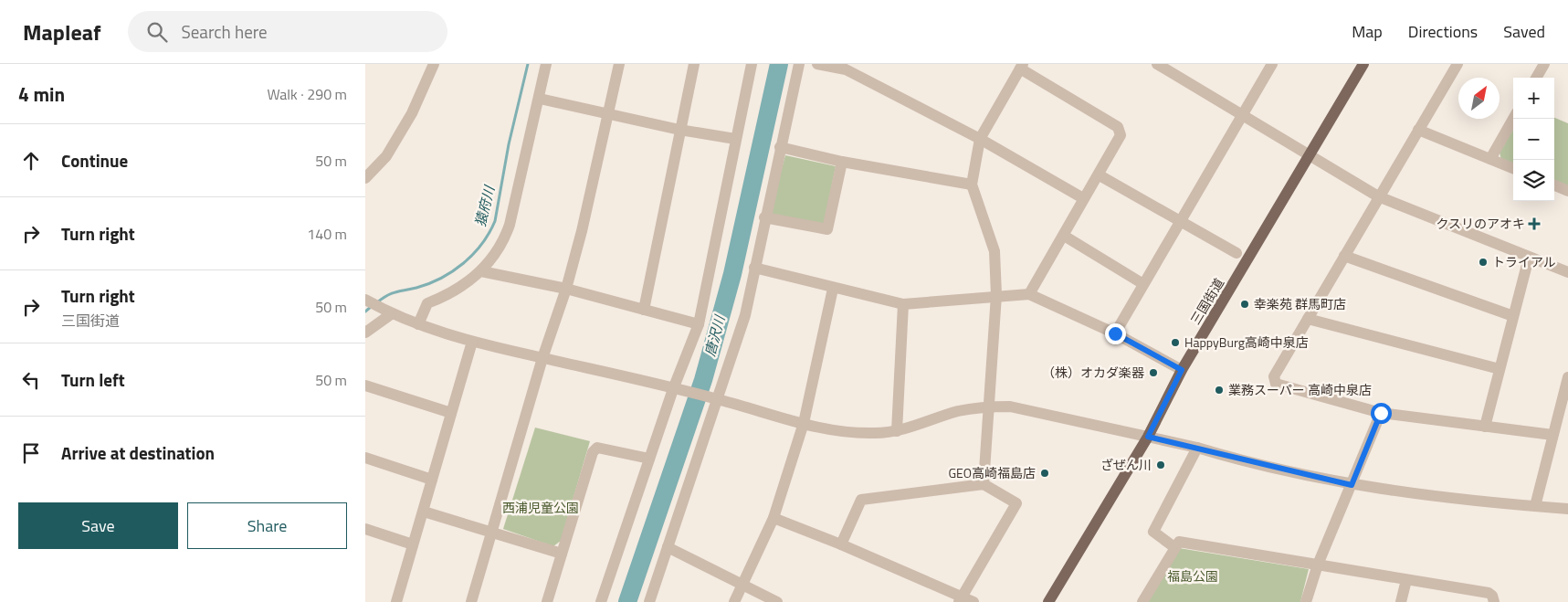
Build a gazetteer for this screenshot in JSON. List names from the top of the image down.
{
  "streets": {
    "main road": ["三国街道"]
  },
  "water": ["猿府川", "唐沢川"],
  "parks": ["西浦児童公園", "福島公園"],
  "places": {
    "health": ["クスリのアオキ"],
    "other": [
      "トライアル",
      "幸楽苑 群馬町店",
      "HappyBurg高崎中泉店",
      "（株）オカダ楽器",
      "業務スーパー 高崎中泉店",
      "ざぜん川",
      "GEO高崎福島店"
    ]
  },
  "north": "top right",
  "page": {
    "header": "Mapleaf",
    "search": "Search here",
    "nav": ["Map", "Directions", "Saved"],
    "heading": ["4 min", "Walk · 290 m"],
    "map_buttons": ["+", "−"],
    "list": [
      ["Continue", "50 m"],
      ["Turn right", "140 m"],
      ["Turn right", "三国街道", "50 m"],
      ["Turn left", "50 m"],
      "Arrive at destination"
    ],
    "buttons": ["Save", "Share"]
  }
}
